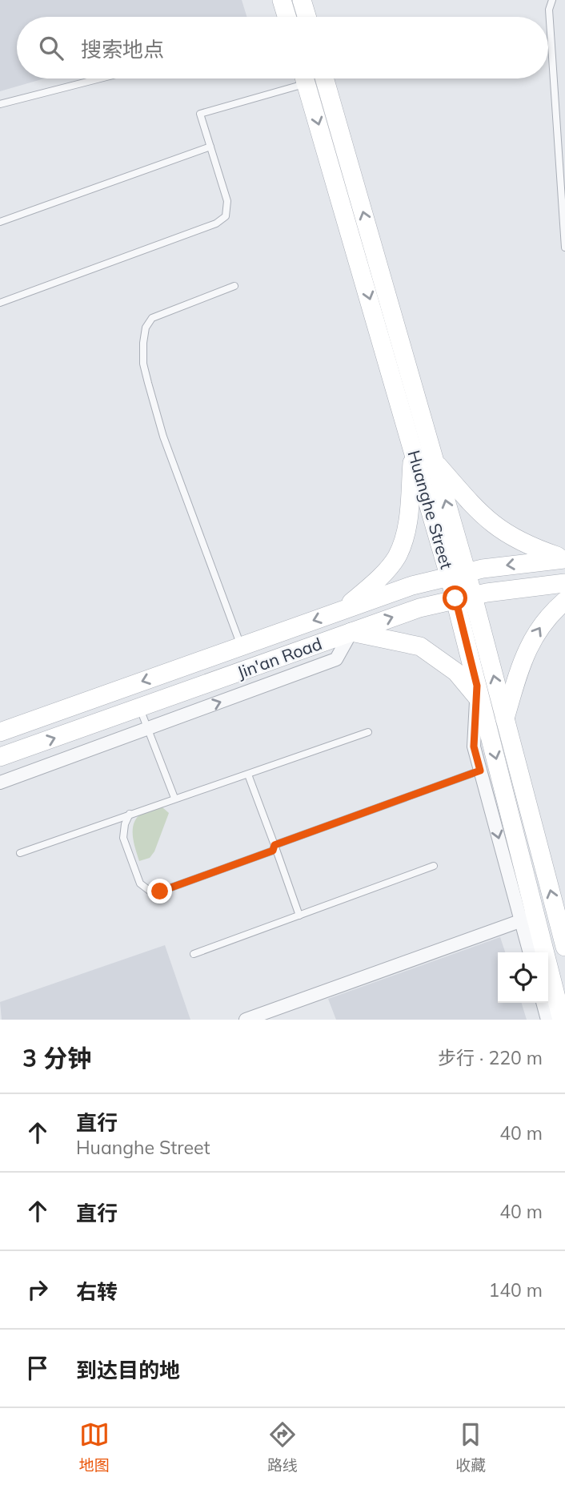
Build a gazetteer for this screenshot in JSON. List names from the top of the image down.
{
  "streets": {
    "main road": ["Huanghe Street", "Jin'an Road"]
  },
  "crossings": [
    ["Huanghe Street", "Jin'an Road"]
  ],
  "page": {
    "search": "搜索地点",
    "heading": ["3 分钟", "步行 · 220 m"],
    "list": [
      ["直行", "Huanghe Street", "40 m"],
      ["直行", "40 m"],
      ["右转", "140 m"],
      "到达目的地"
    ],
    "nav": ["地图", "路线", "收藏"]
  }
}
